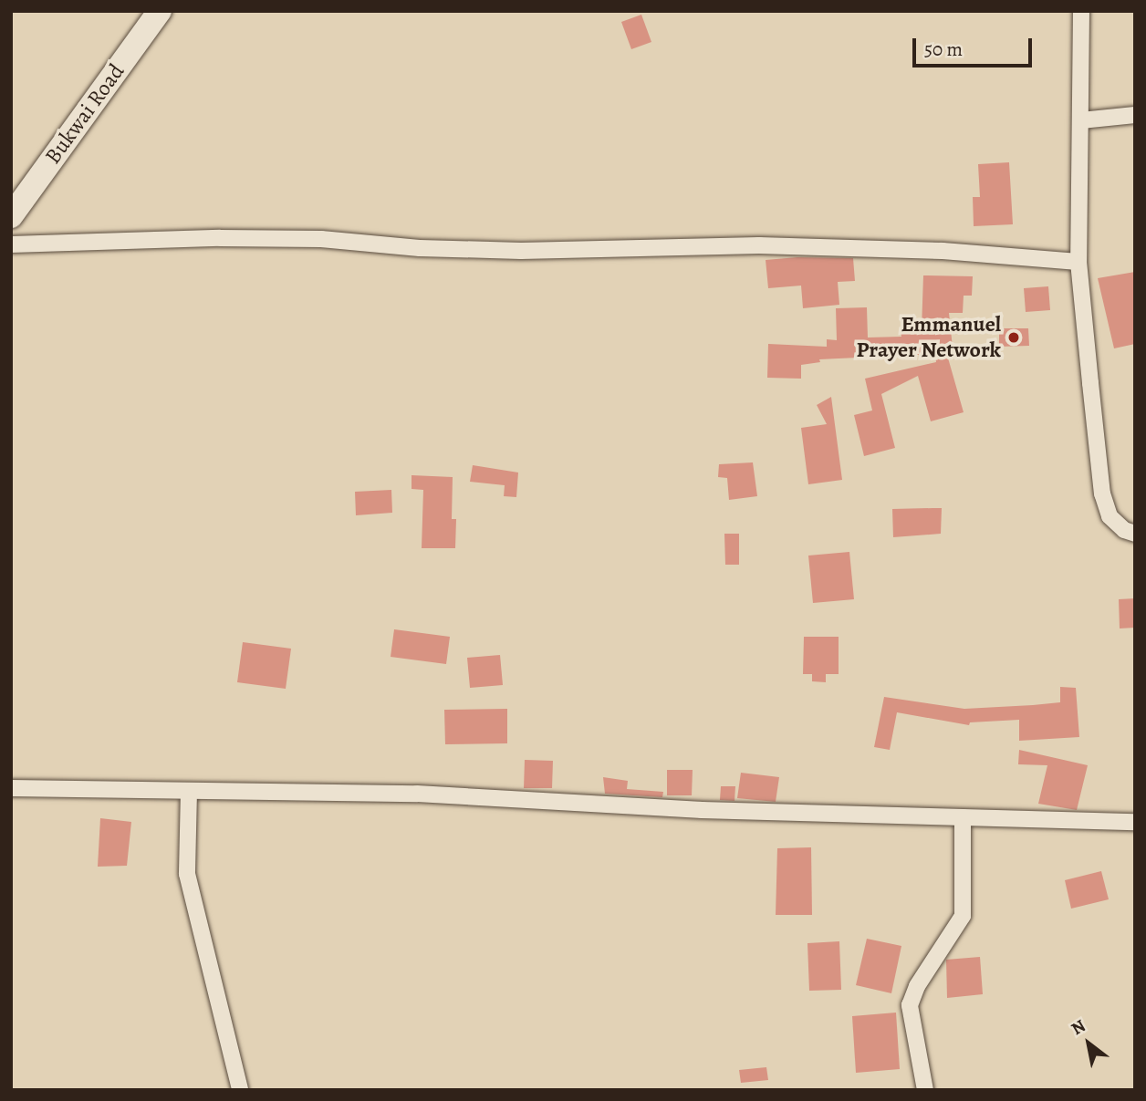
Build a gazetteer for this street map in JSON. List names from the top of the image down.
{
  "streets": {
    "street": ["Bukwai Road"]
  },
  "places": ["Emmanuel Prayer Network"],
  "scale_bar": "50 m",
  "north": "top left"
}
